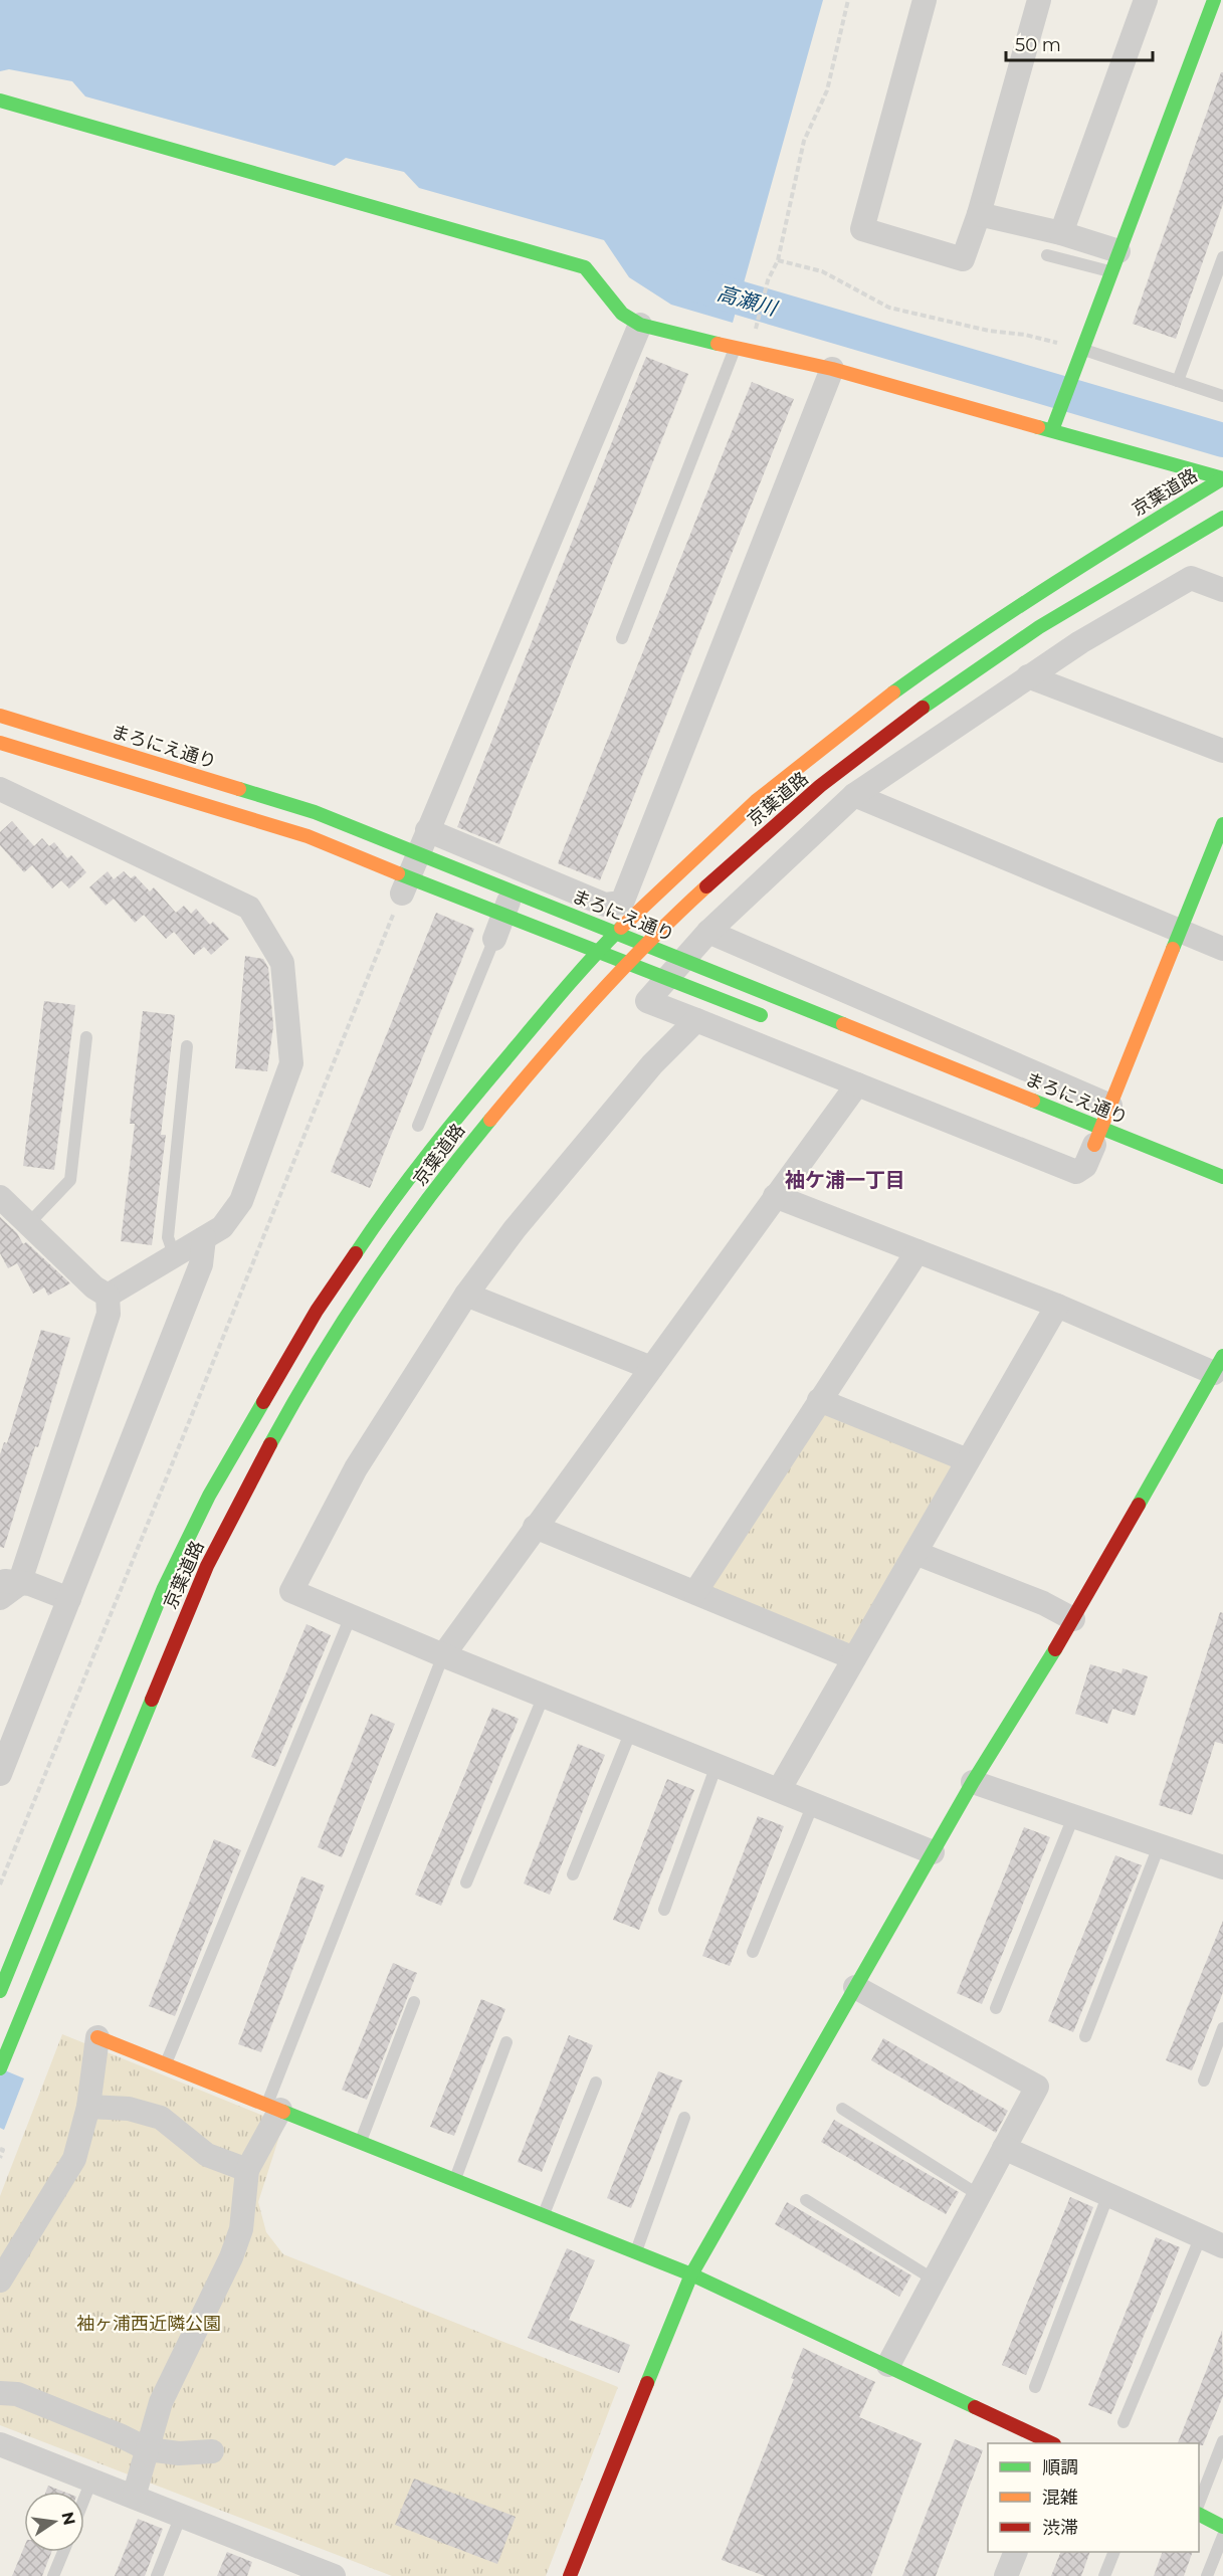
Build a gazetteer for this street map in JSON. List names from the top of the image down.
{
  "streets": {
    "main road": ["京葉道路", "まろにえ通り"]
  },
  "crossings": [
    ["京葉道路", "まろにえ通り"]
  ],
  "districts": ["袖ケ浦一丁目"],
  "water": ["高瀬川"],
  "parks": ["袖ヶ浦西近隣公園"],
  "legend": ["順調", "混雑", "渋滞"],
  "scale_bar": "50 m",
  "north": "right"
}
